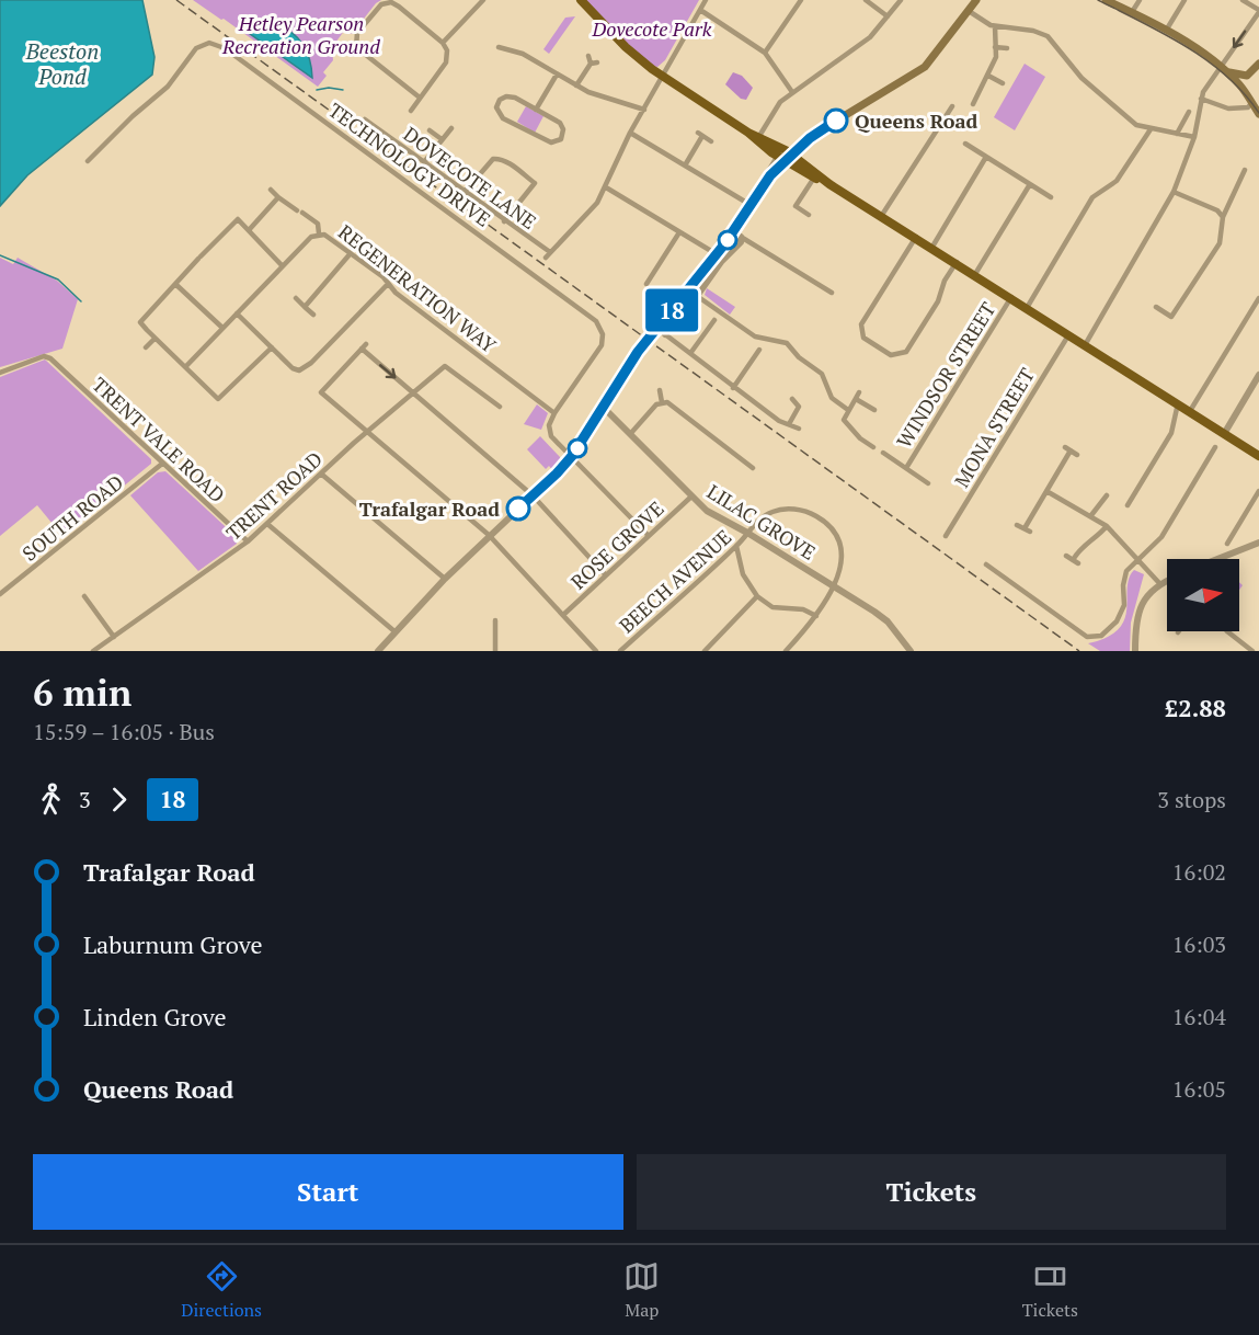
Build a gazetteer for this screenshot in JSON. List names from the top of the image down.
{
  "streets": {
    "street": [
      "TECHNOLOGY DRIVE",
      "DOVECOTE LANE",
      "REGENERATION WAY",
      "WINDSOR STREET",
      "MONA STREET",
      "TRENT VALE ROAD",
      "TRENT ROAD",
      "SOUTH ROAD",
      "LILAC GROVE",
      "ROSE GROVE",
      "BEECH AVENUE"
    ]
  },
  "crossings": [
    ["TECHNOLOGY DRIVE", "REGENERATION WAY"],
    ["TRENT VALE ROAD", "TRENT ROAD"],
    ["TRENT VALE ROAD", "SOUTH ROAD"],
    ["LILAC GROVE", "ROSE GROVE"],
    ["LILAC GROVE", "BEECH AVENUE"]
  ],
  "water": ["Beeston Pond"],
  "parks": ["Hetley Pearson Recreation Ground", "Dovecote Park"],
  "places": ["Queens Road", "Trafalgar Road"],
  "lines": ["bus line 18"],
  "north": "right",
  "page": {
    "on_map": "18",
    "heading": ["6 min", "15:59 – 16:05 · Bus", "£2.88"],
    "legs": ["3", "18", "3 stops"],
    "list": [
      {
        "name": "Trafalgar Road",
        "value": "16:02"
      },
      {
        "name": "Laburnum Grove",
        "value": "16:03"
      },
      {
        "name": "Linden Grove",
        "value": "16:04"
      },
      {
        "name": "Queens Road",
        "value": "16:05"
      }
    ],
    "buttons": ["Start", "Tickets"],
    "tabs": ["Directions", "Map", "Tickets"]
  }
}
